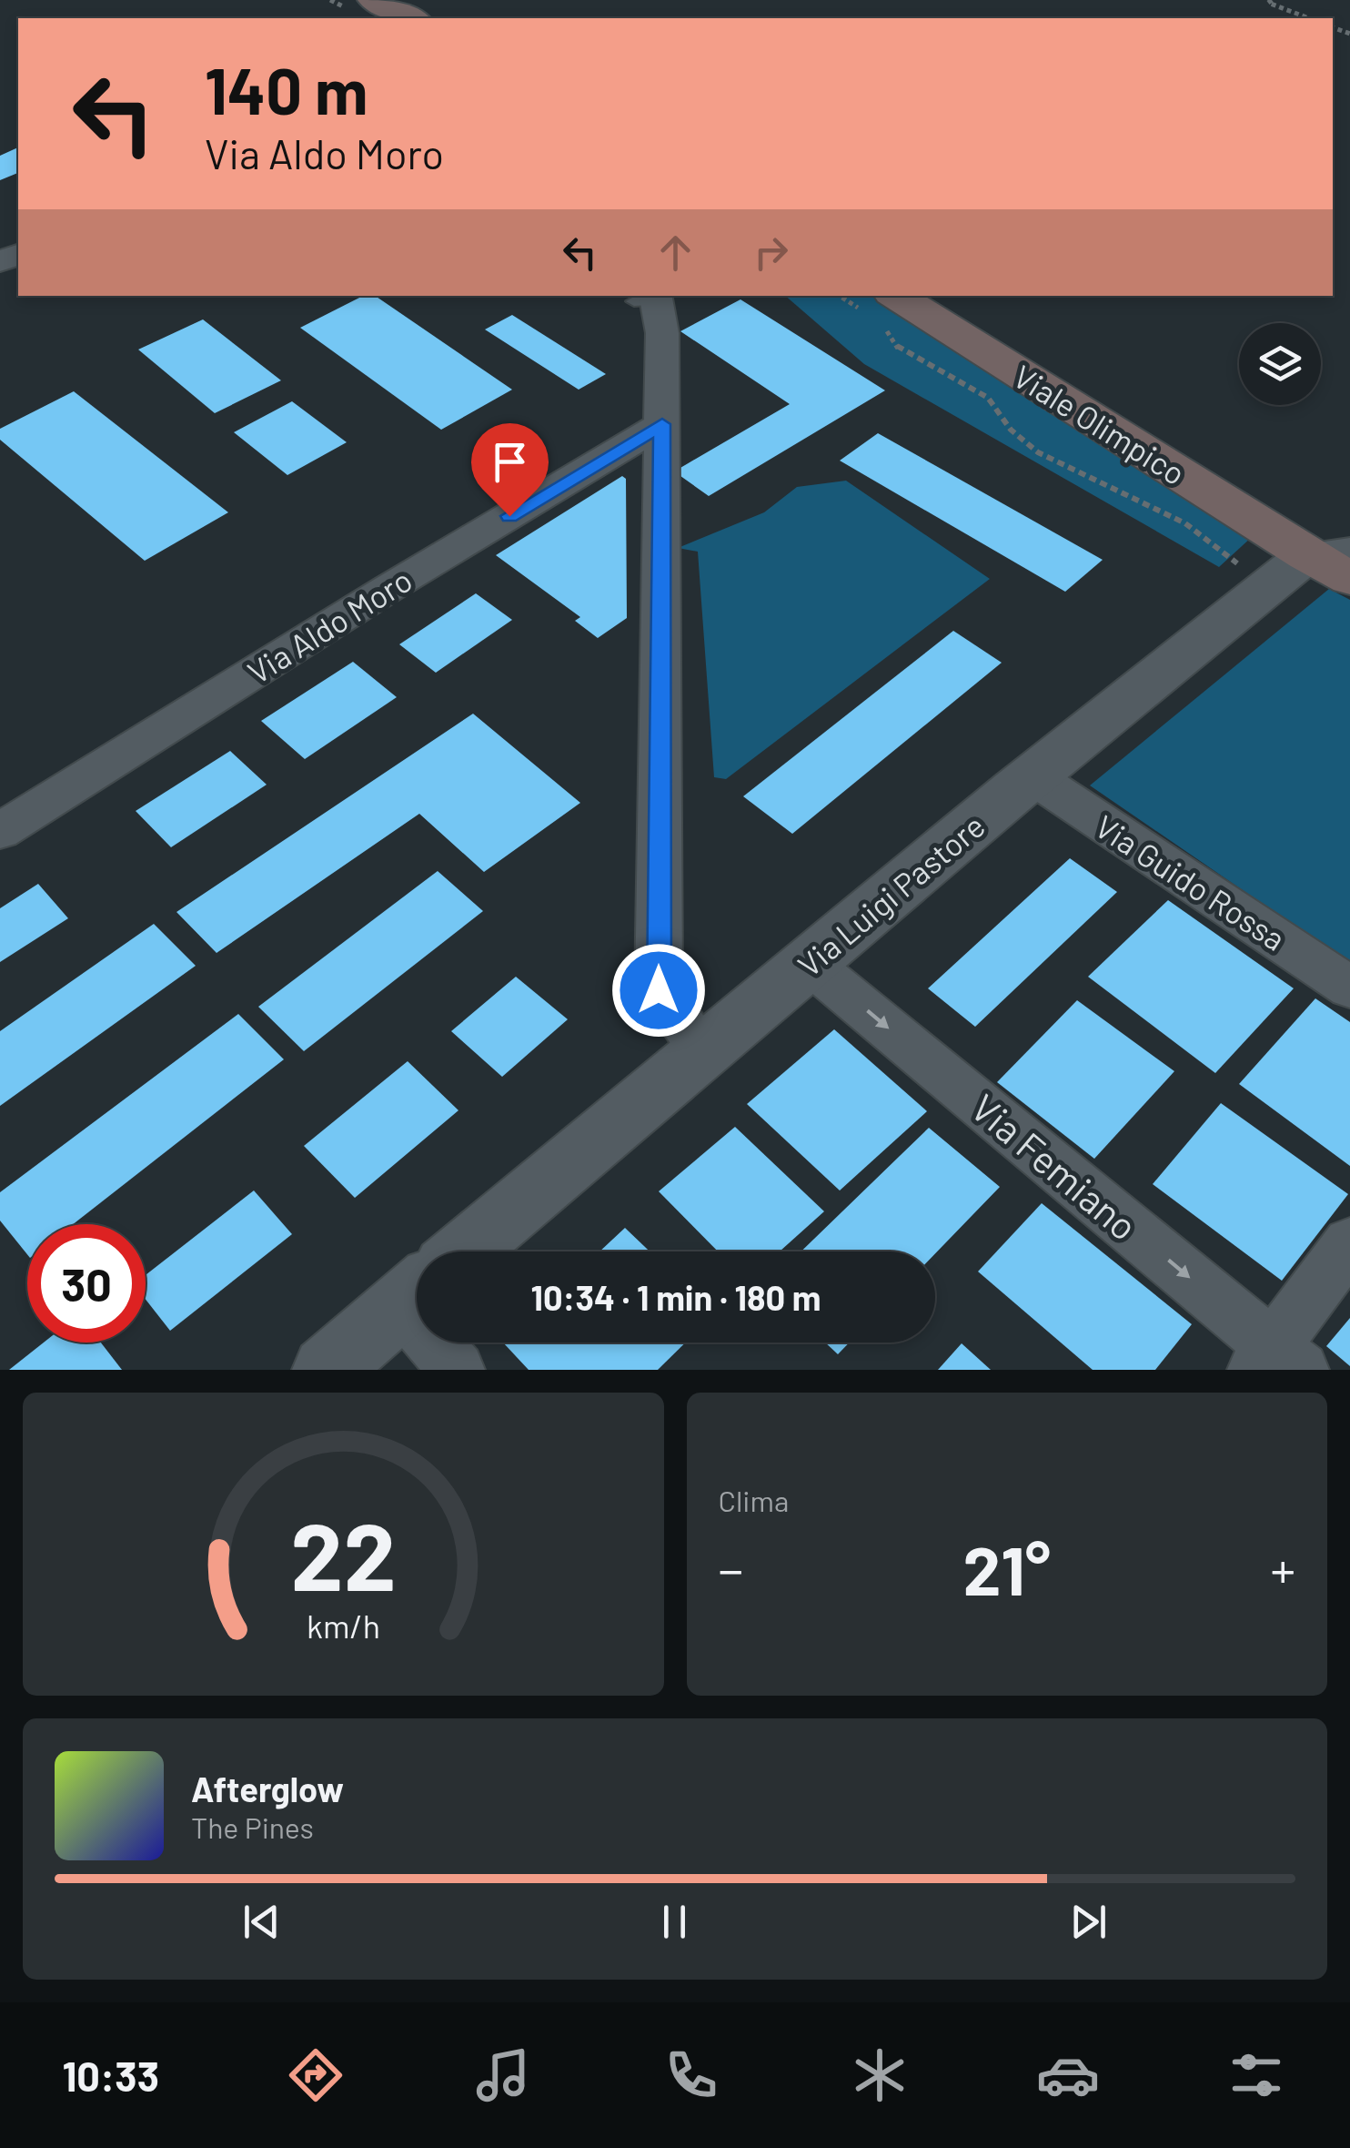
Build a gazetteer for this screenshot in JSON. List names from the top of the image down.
{
  "streets": {
    "main road": ["Viale Olimpico"],
    "street": [
      "Via Aldo Moro",
      "Via Guido Rossa",
      "Via Luigi Pastore",
      "Via Femiano"
    ]
  },
  "crossings": [
    ["Viale Olimpico", "Via Luigi Pastore"],
    ["Via Guido Rossa", "Via Luigi Pastore"],
    ["Via Luigi Pastore", "Via Femiano"]
  ],
  "one_way": ["Via Femiano"],
  "page": {
    "turn": ["140 m", "Via Aldo Moro"],
    "limit": "30",
    "trip": "10:34 · 1 min · 180 m",
    "tile": "Clima",
    "heat": ["−", "21°", "+"],
    "song": ["Afterglow", "The Pines"],
    "tabs": "10:33",
    "gauge": ["22", "km/h"]
  }
}
